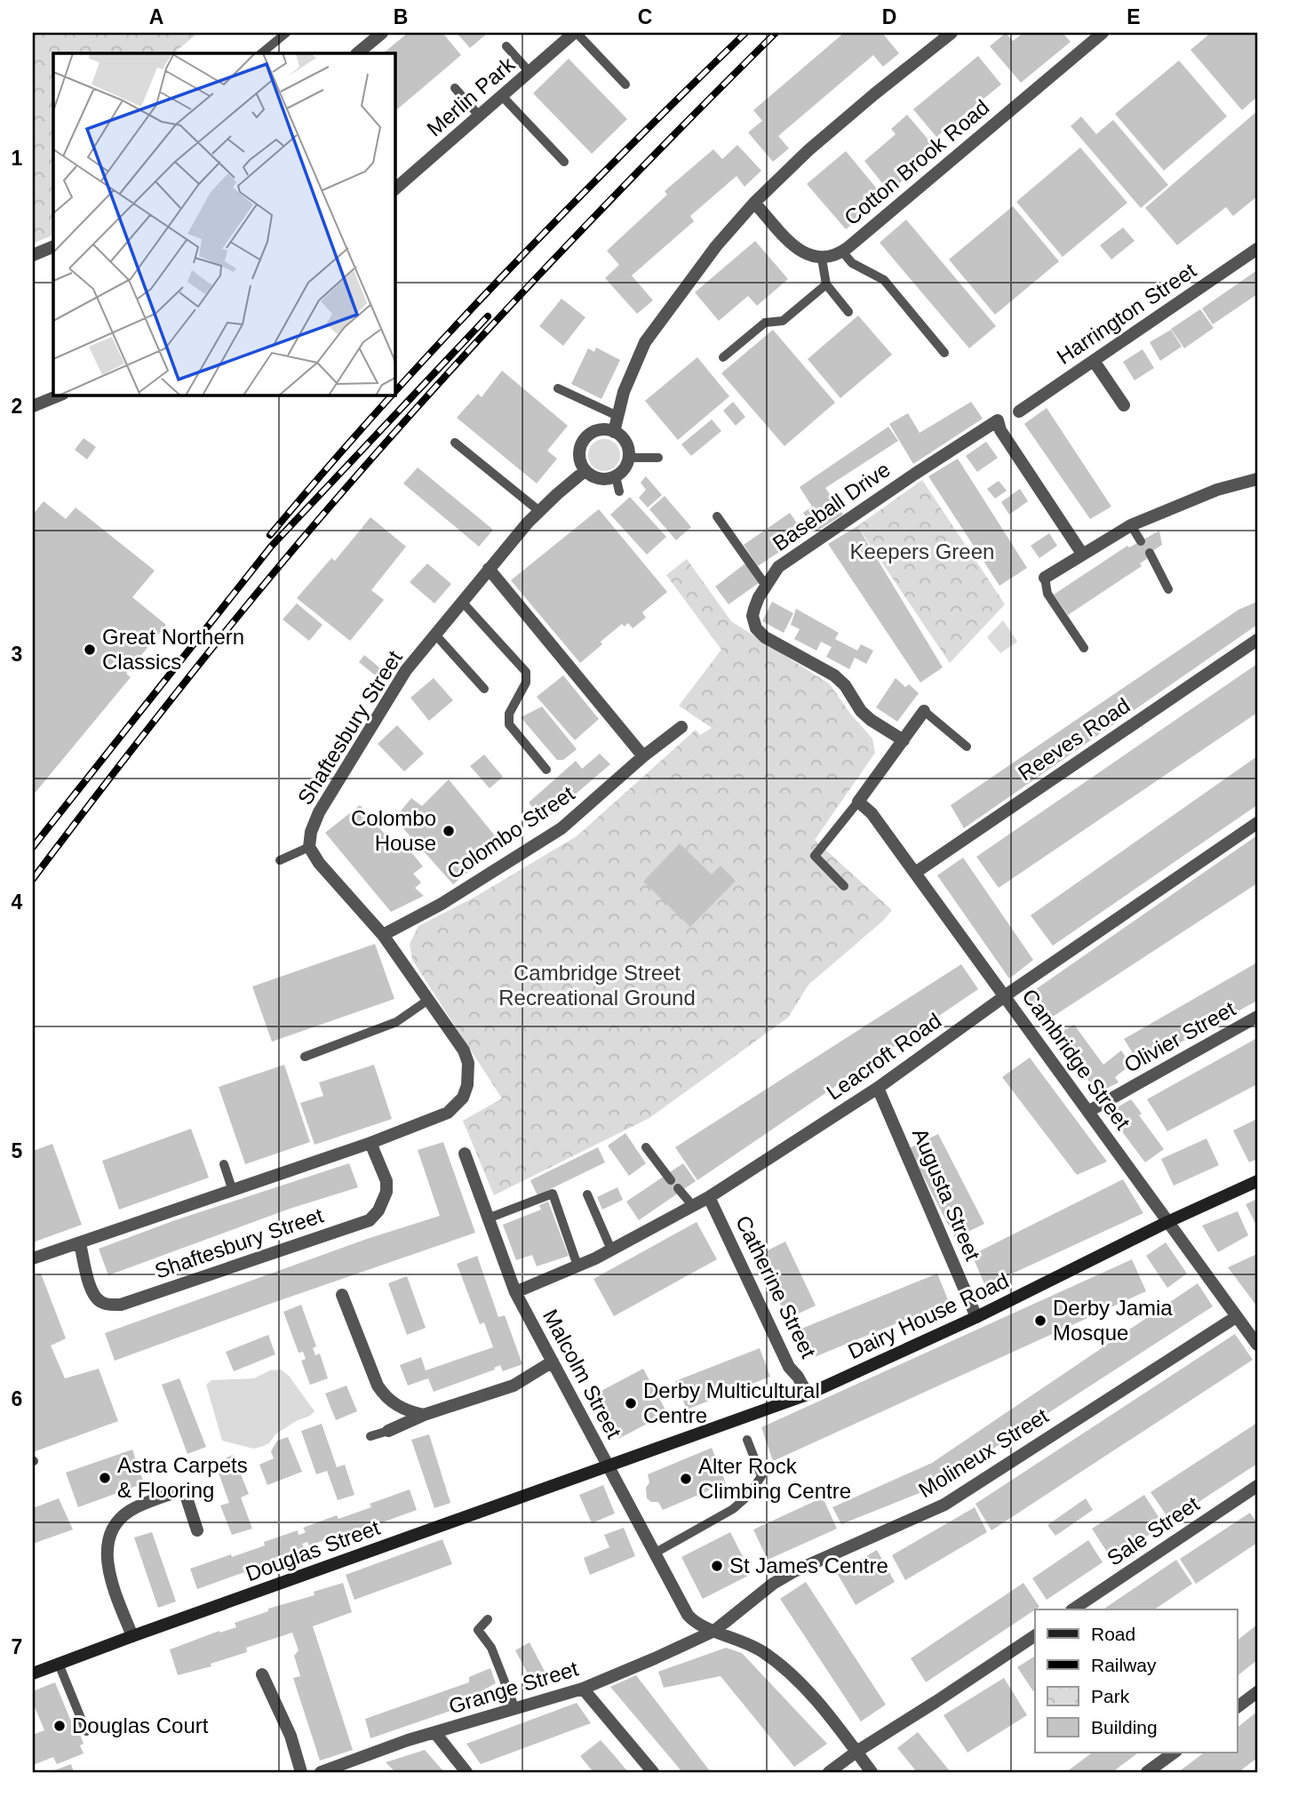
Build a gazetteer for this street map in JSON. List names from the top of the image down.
{
  "streets": {
    "street": [
      "Merlin Park",
      "Cotton Brook Road",
      "Harrington Street",
      "Baseball Drive",
      "Shaftesbury Street",
      "Reeves Road",
      "Colombo Street",
      "Olivier Street",
      "Leacroft Road",
      "Cambridge Street",
      "Augusta Street",
      "Catherine Street",
      "Dairy House Road",
      "Malcolm Street",
      "Molineux Street",
      "Sale Street",
      "Douglas Street",
      "Grange Street"
    ]
  },
  "crossings": [
    ["Reeves Road", "Cambridge Street"],
    ["Olivier Street", "Cambridge Street"],
    ["Leacroft Road", "Cambridge Street"],
    ["Leacroft Road", "Augusta Street"],
    ["Leacroft Road", "Catherine Street"],
    ["Leacroft Road", "Malcolm Street"],
    ["Cambridge Street", "Dairy House Road"],
    ["Cambridge Street", "Molineux Street"],
    ["Augusta Street", "Dairy House Road"],
    ["Catherine Street", "Dairy House Road"],
    ["Dairy House Road", "Malcolm Street"],
    ["Dairy House Road", "Douglas Street"],
    ["Malcolm Street", "Molineux Street"],
    ["Malcolm Street", "Douglas Street"],
    ["Malcolm Street", "Grange Street"],
    ["Molineux Street", "Grange Street"]
  ],
  "parks": ["Keepers Green", "Cambridge Street Recreational Ground"],
  "places": [
    "Great Northern Classics",
    "Colombo House",
    "Derby Jamia Mosque",
    "Derby Multicultural Centre",
    "Astra Carpets & Flooring",
    "Alter Rock Climbing Centre",
    "St James Centre",
    "Douglas Court"
  ],
  "legend": [
    "Road",
    "Railway",
    "Park",
    "Building"
  ],
  "grid": {
    "columns": [
      "A",
      "B",
      "C",
      "D",
      "E"
    ],
    "rows": [
      "1",
      "2",
      "3",
      "4",
      "5",
      "6",
      "7"
    ]
  }
}
